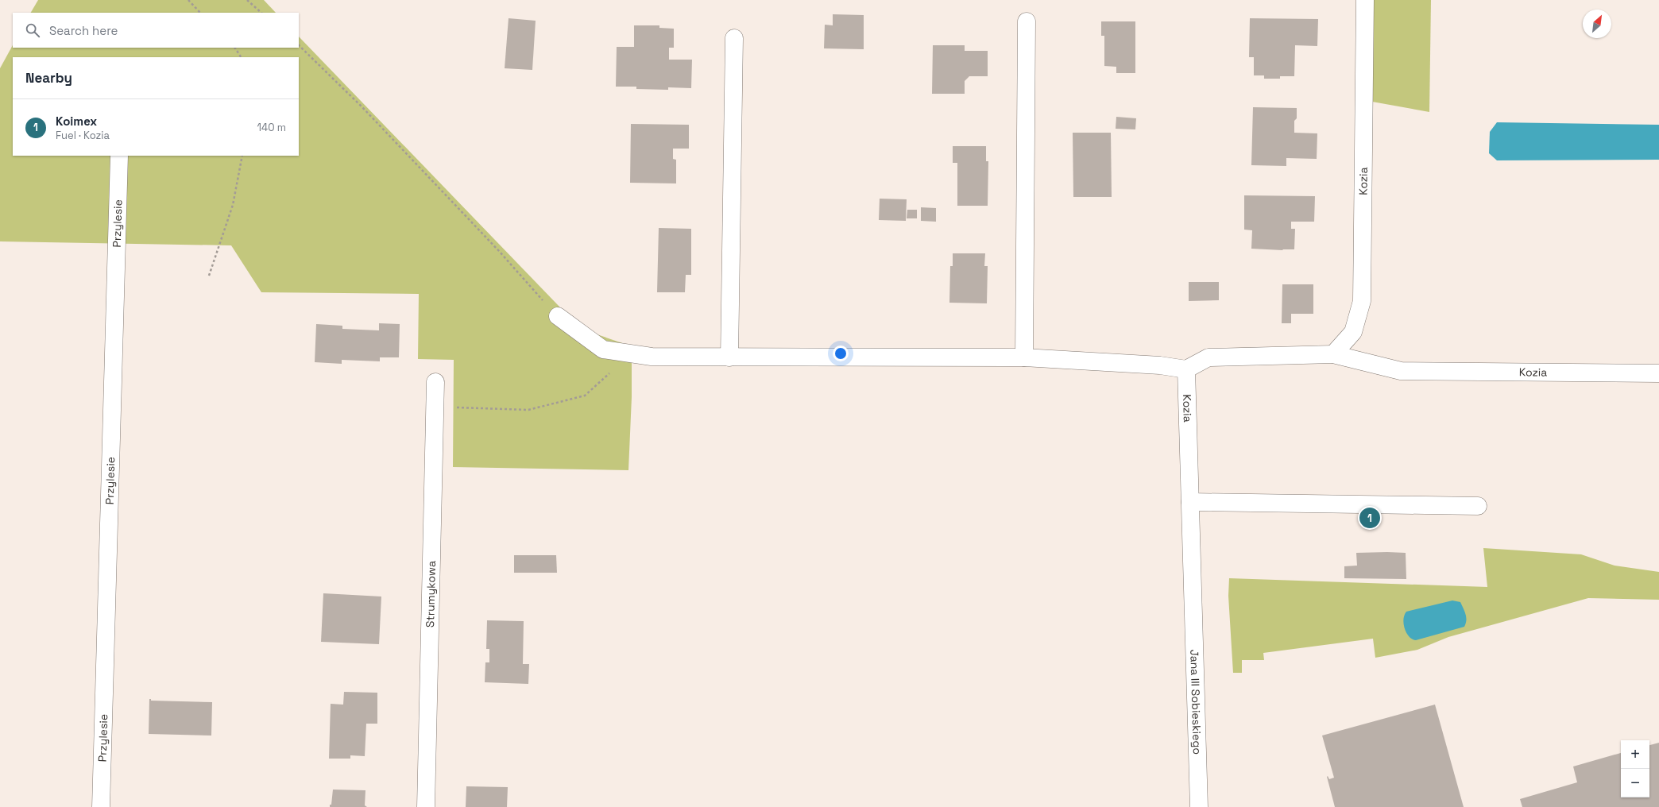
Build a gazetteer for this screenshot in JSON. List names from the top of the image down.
{
  "streets": {
    "street": [
      "Kozia",
      "Przylesie",
      "Strumykowa",
      "Jana III Sobieskiego"
    ]
  },
  "crossings": [
    ["Kozia", "Jana III Sobieskiego"]
  ],
  "north": "top right",
  "page": {
    "search": "Search here",
    "heading": "Nearby",
    "list": [
      {
        "mark": "1",
        "name": "Koimex",
        "note": "Fuel · Kozia",
        "value": "140 m"
      }
    ],
    "pins": "1",
    "map_buttons": ["+", "−"]
  }
}
